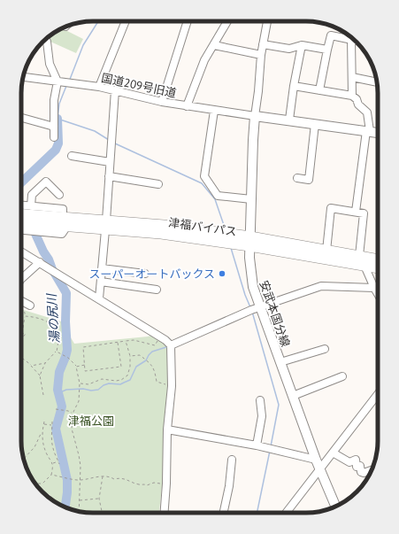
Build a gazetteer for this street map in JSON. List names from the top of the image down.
{
  "streets": {
    "highway": ["津福バイパス"],
    "main road": ["安武本国分線"],
    "street": ["国道209号旧道"]
  },
  "crossings": [
    ["国道209号旧道", "安武本国分線"],
    ["津福バイパス", "安武本国分線"]
  ],
  "water": ["湯の尻川"],
  "parks": ["津福公園"],
  "places": ["スーパーオートバックス"]
}
